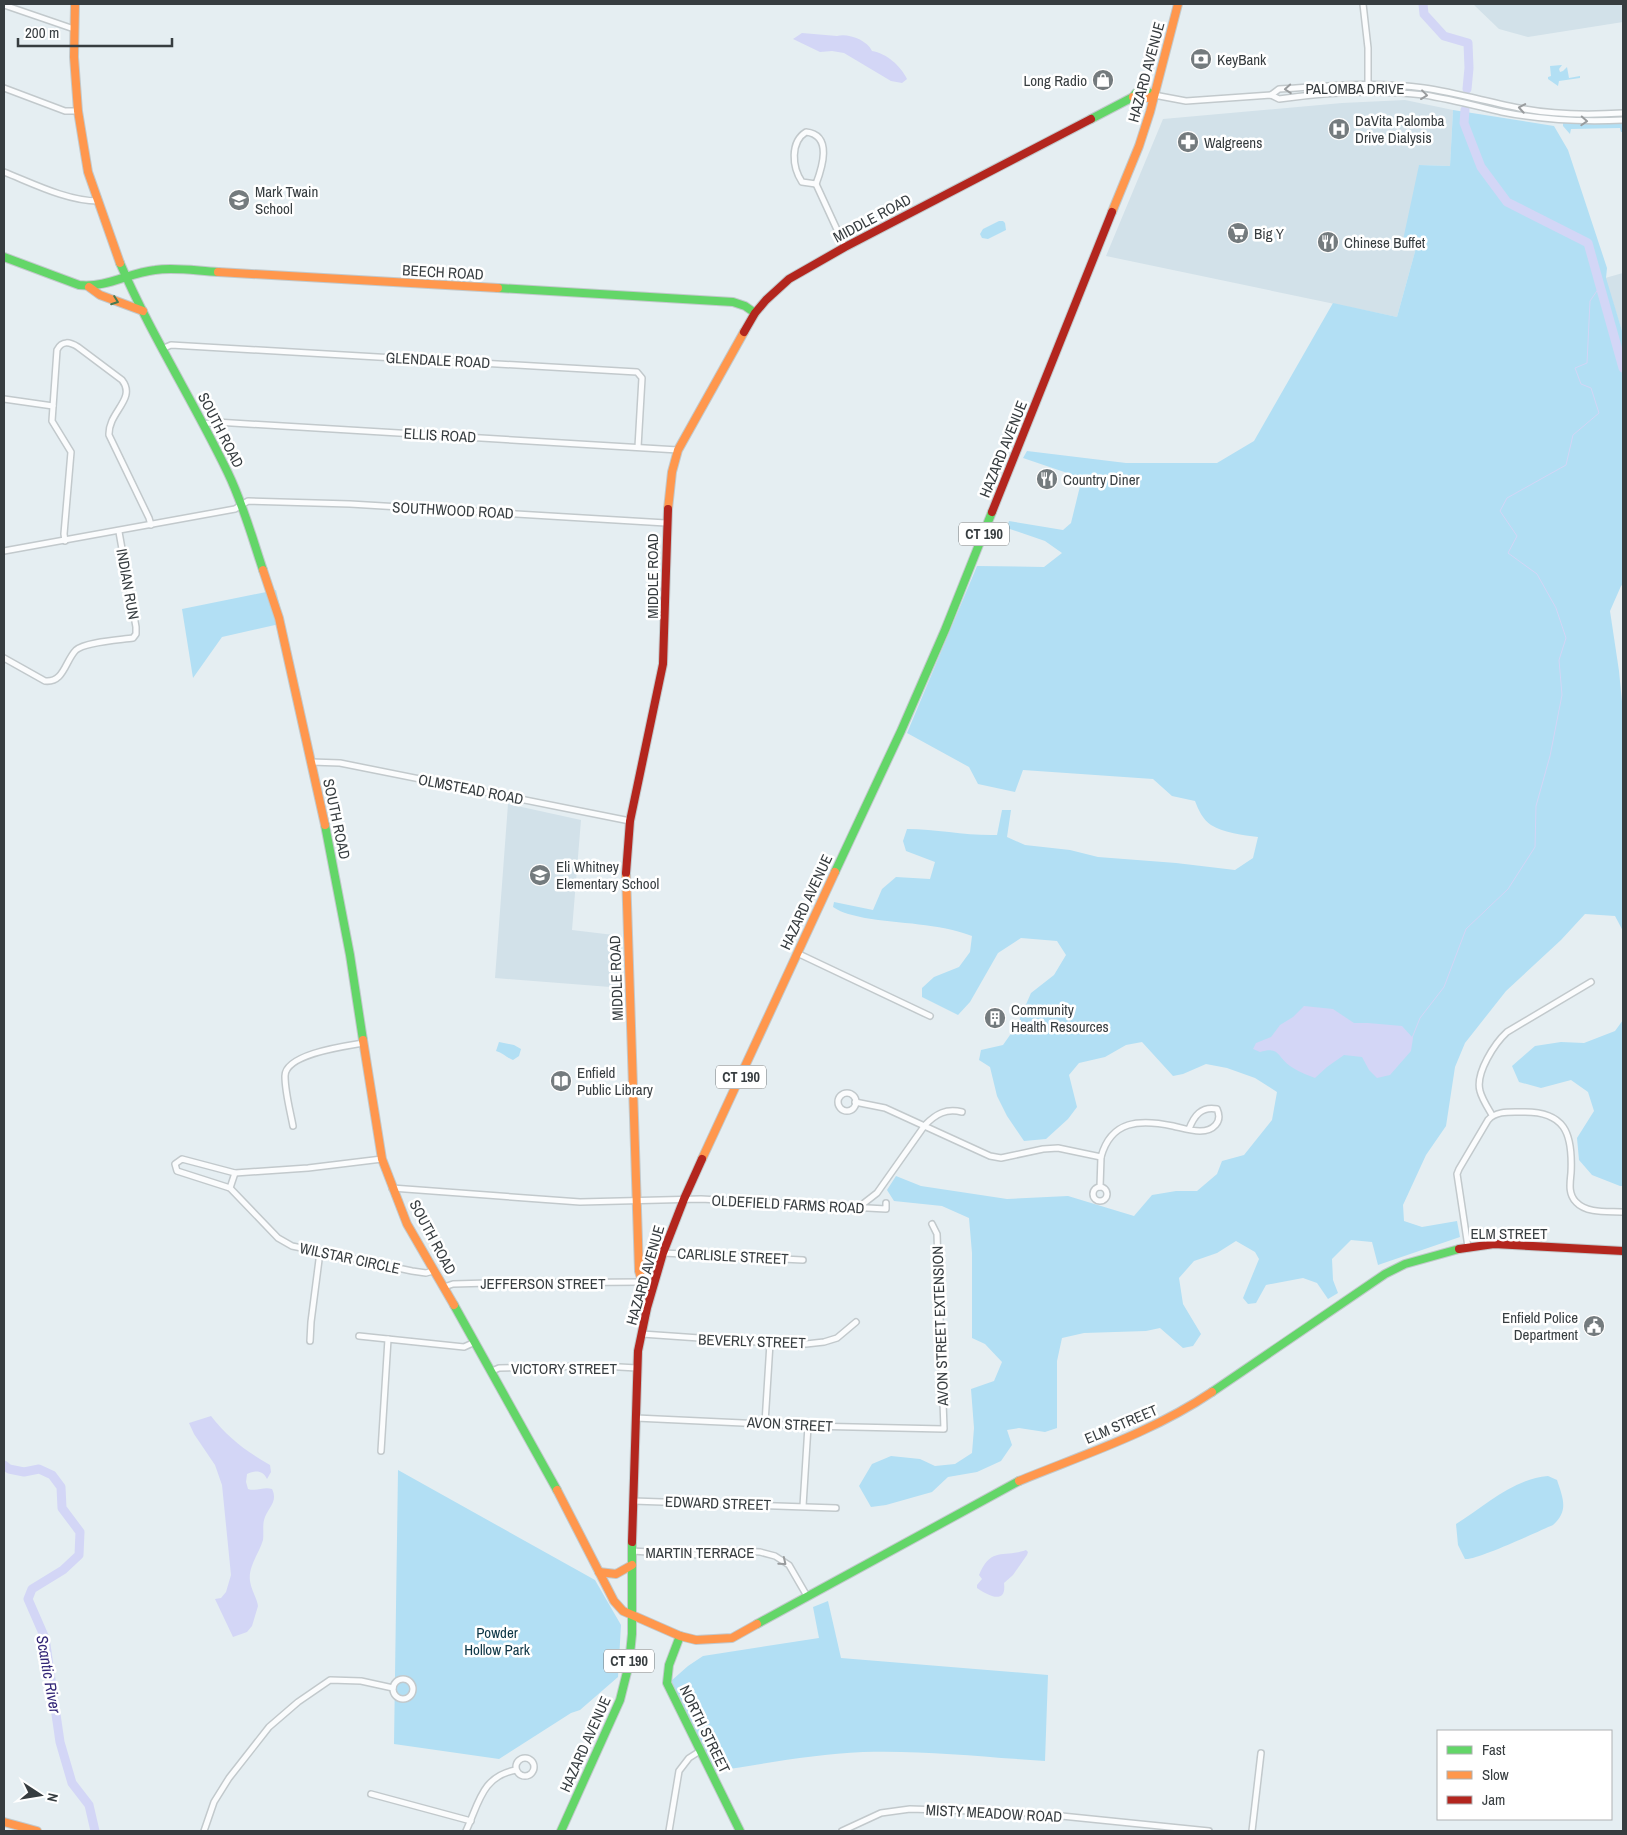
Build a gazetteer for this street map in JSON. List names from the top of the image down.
{
  "streets": {
    "main road": [
      "HAZARD AVENUE",
      "MIDDLE ROAD",
      "BEECH ROAD",
      "SOUTH ROAD",
      "CT 190",
      "ELM STREET",
      "NORTH STREET"
    ],
    "street": [
      "PALOMBA DRIVE",
      "GLENDALE ROAD",
      "ELLIS ROAD",
      "SOUTHWOOD ROAD",
      "INDIAN RUN",
      "OLMSTEAD ROAD",
      "OLDEFIELD FARMS ROAD",
      "CARLISLE STREET",
      "WILSTAR CIRCLE",
      "JEFFERSON STREET",
      "AVON STREET EXTENSION",
      "BEVERLY STREET",
      "VICTORY STREET",
      "AVON STREET",
      "EDWARD STREET",
      "MARTIN TERRACE",
      "MISTY MEADOW ROAD"
    ]
  },
  "crossings": [
    ["HAZARD AVENUE", "PALOMBA DRIVE"],
    ["HAZARD AVENUE", "MIDDLE ROAD"],
    ["HAZARD AVENUE", "SOUTH ROAD"],
    ["HAZARD AVENUE", "OLDEFIELD FARMS ROAD"],
    ["HAZARD AVENUE", "ELM STREET"],
    ["HAZARD AVENUE", "CARLISLE STREET"],
    ["HAZARD AVENUE", "BEVERLY STREET"],
    ["HAZARD AVENUE", "VICTORY STREET"],
    ["HAZARD AVENUE", "AVON STREET"],
    ["HAZARD AVENUE", "EDWARD STREET"],
    ["HAZARD AVENUE", "MARTIN TERRACE"],
    ["PALOMBA DRIVE", "MIDDLE ROAD"],
    ["MIDDLE ROAD", "BEECH ROAD"],
    ["MIDDLE ROAD", "ELLIS ROAD"],
    ["MIDDLE ROAD", "SOUTHWOOD ROAD"],
    ["MIDDLE ROAD", "OLMSTEAD ROAD"],
    ["MIDDLE ROAD", "OLDEFIELD FARMS ROAD"],
    ["MIDDLE ROAD", "JEFFERSON STREET"],
    ["BEECH ROAD", "SOUTH ROAD"],
    ["GLENDALE ROAD", "SOUTH ROAD"],
    ["GLENDALE ROAD", "ELLIS ROAD"],
    ["SOUTH ROAD", "ELLIS ROAD"],
    ["SOUTH ROAD", "SOUTHWOOD ROAD"],
    ["SOUTH ROAD", "INDIAN RUN"],
    ["SOUTH ROAD", "OLMSTEAD ROAD"],
    ["SOUTH ROAD", "OLDEFIELD FARMS ROAD"],
    ["SOUTH ROAD", "ELM STREET"],
    ["SOUTH ROAD", "WILSTAR CIRCLE"],
    ["SOUTH ROAD", "JEFFERSON STREET"],
    ["SOUTH ROAD", "VICTORY STREET"],
    ["SOUTHWOOD ROAD", "INDIAN RUN"],
    ["ELM STREET", "MARTIN TERRACE"],
    ["ELM STREET", "NORTH STREET"],
    ["AVON STREET EXTENSION", "AVON STREET"]
  ],
  "one_way": ["MARTIN TERRACE"],
  "water": ["Scantic River"],
  "parks": ["Powder Hollow Park"],
  "places": {
    "bank": ["KeyBank"],
    "shop": ["Long Radio"],
    "hospital": ["DaVita Palomba Drive Dialysis"],
    "pharmacy": ["Walgreens"],
    "school or university": ["Mark Twain School", "Eli Whitney Elementary School"],
    "supermarket": ["Big Y"],
    "restaurant": ["Chinese Buffet", "Country Diner"],
    "building": ["Community Health Resources"],
    "library": ["Enfield Public Library"],
    "public building": ["Enfield Police Department"]
  },
  "legend": ["Fast", "Slow", "Jam"],
  "scale_bar": "200 m",
  "north": "right"
}
